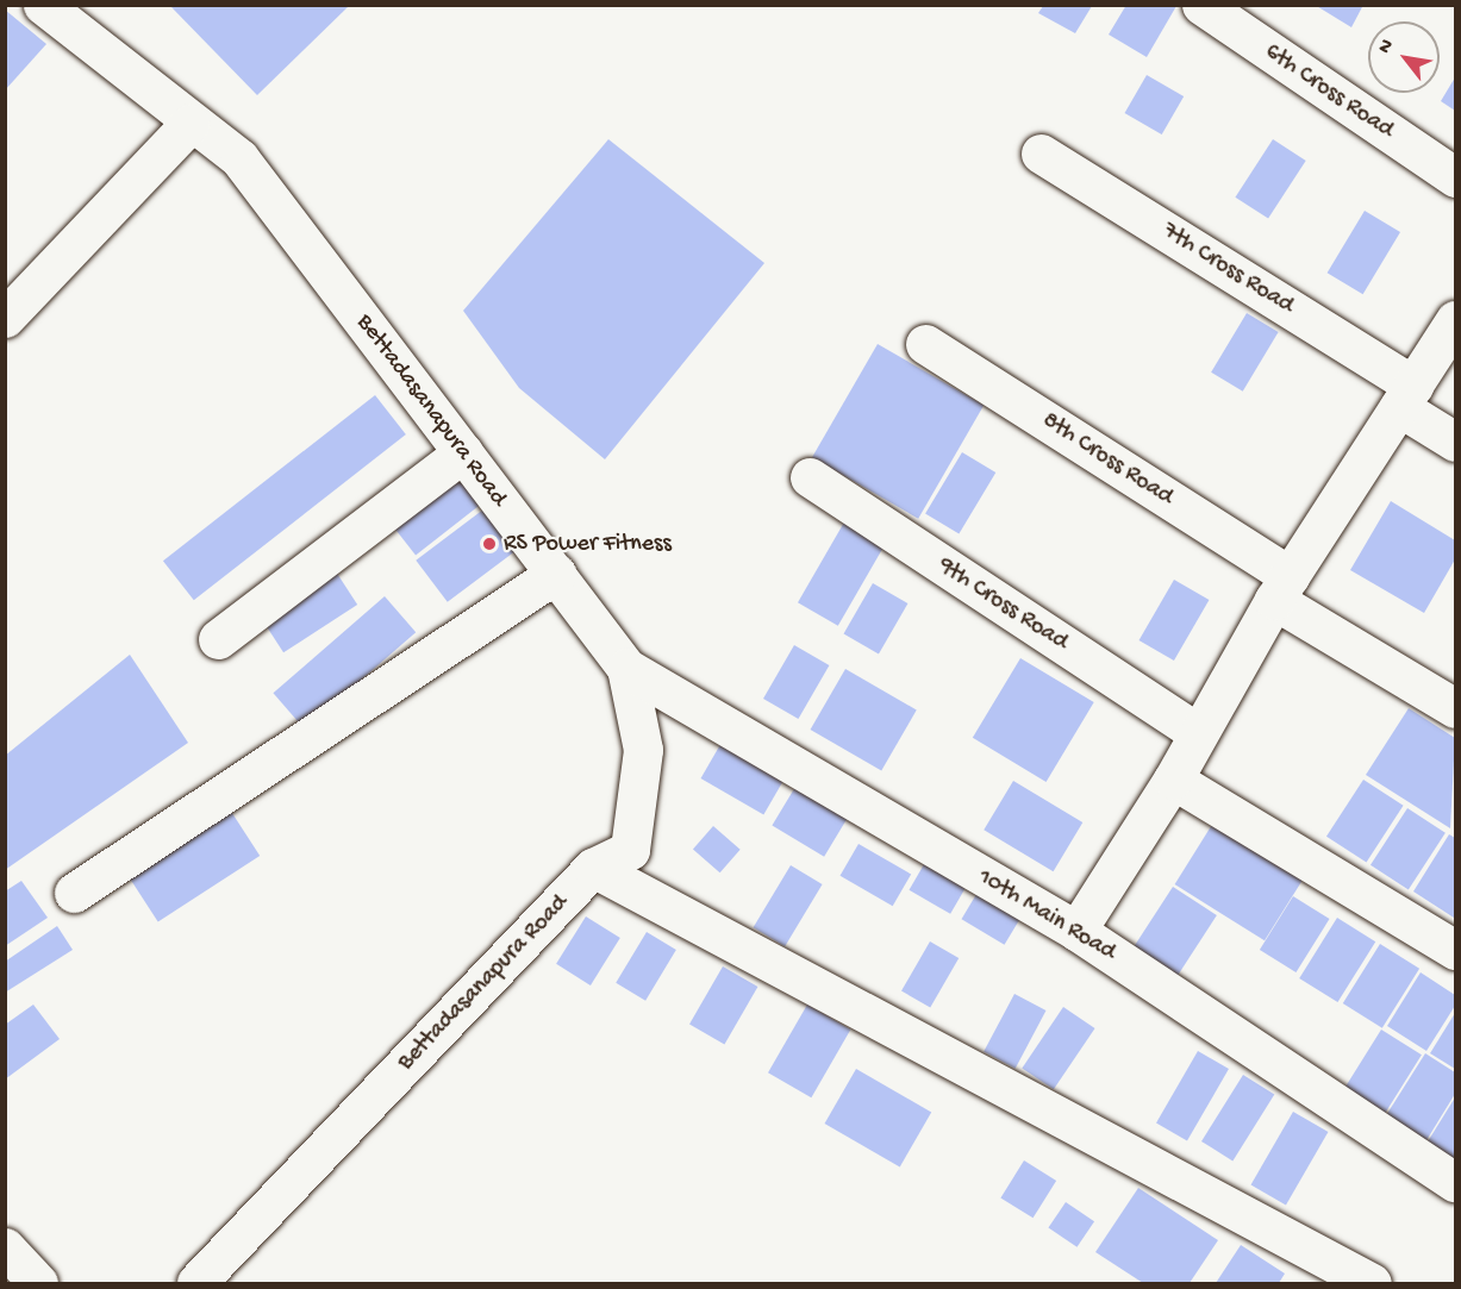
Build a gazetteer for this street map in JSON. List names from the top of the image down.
{
  "streets": {
    "street": [
      "6th Cross Road",
      "7th Cross Road",
      "Bettadasanapura Road",
      "8th Cross Road",
      "9th Cross Road",
      "10th Main Road"
    ]
  },
  "crossings": [
    ["Bettadasanapura Road", "10th Main Road"]
  ],
  "places": ["RS Power Fitness"],
  "north": "top left"
}
